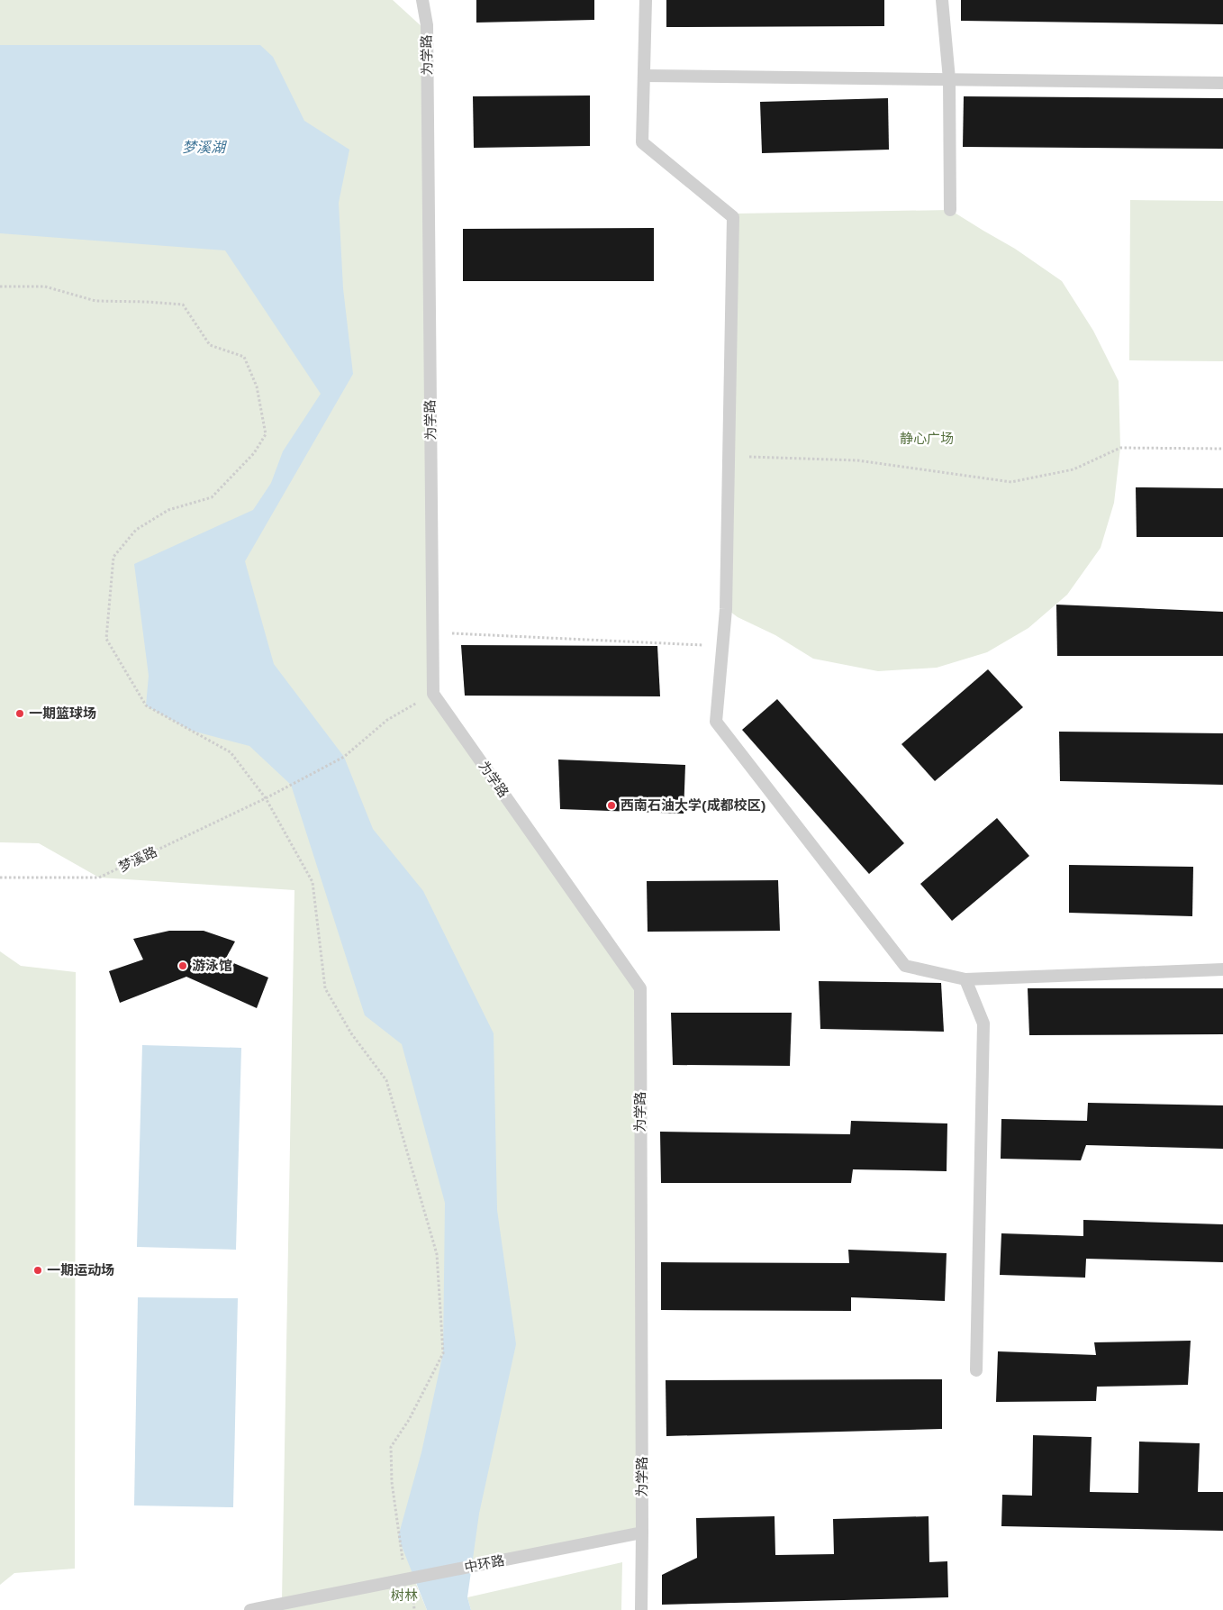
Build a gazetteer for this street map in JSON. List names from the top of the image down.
{
  "streets": {
    "lane": ["为学路", "中环路"],
    "path": ["梦溪路"]
  },
  "crossings": [
    ["为学路", "梦溪路"],
    ["为学路", "中环路"]
  ],
  "water": ["梦溪湖"],
  "parks": ["静心广场", "树林"],
  "places": [
    "一期篮球场",
    "西南石油大学(成都校区)",
    "游泳馆",
    "一期运动场"
  ]
}
